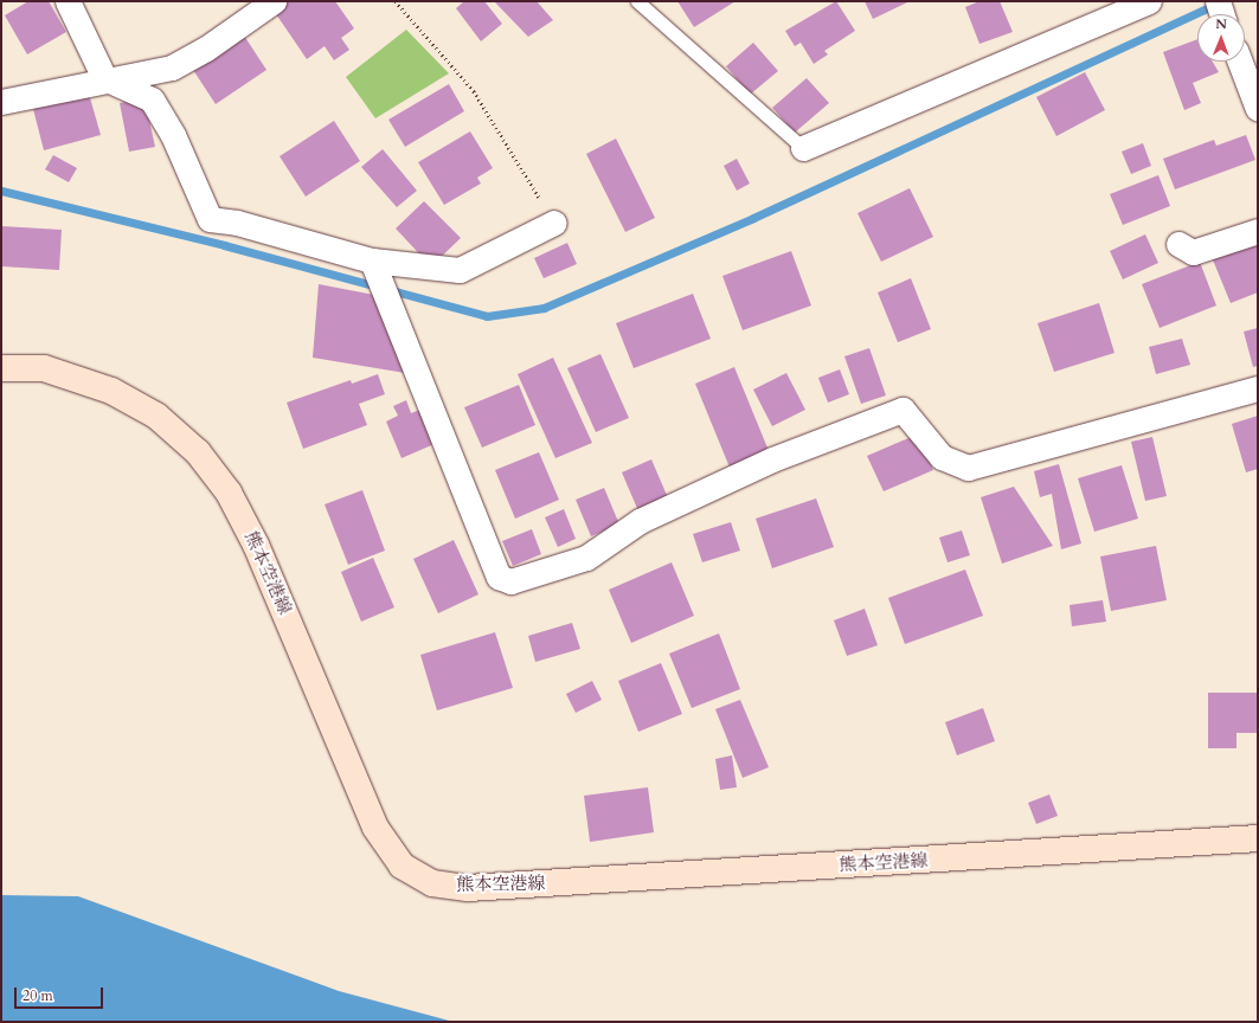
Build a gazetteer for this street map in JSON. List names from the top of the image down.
{
  "streets": {
    "main road": ["熊本空港線"]
  },
  "scale_bar": "20 m",
  "north": "top"
}
